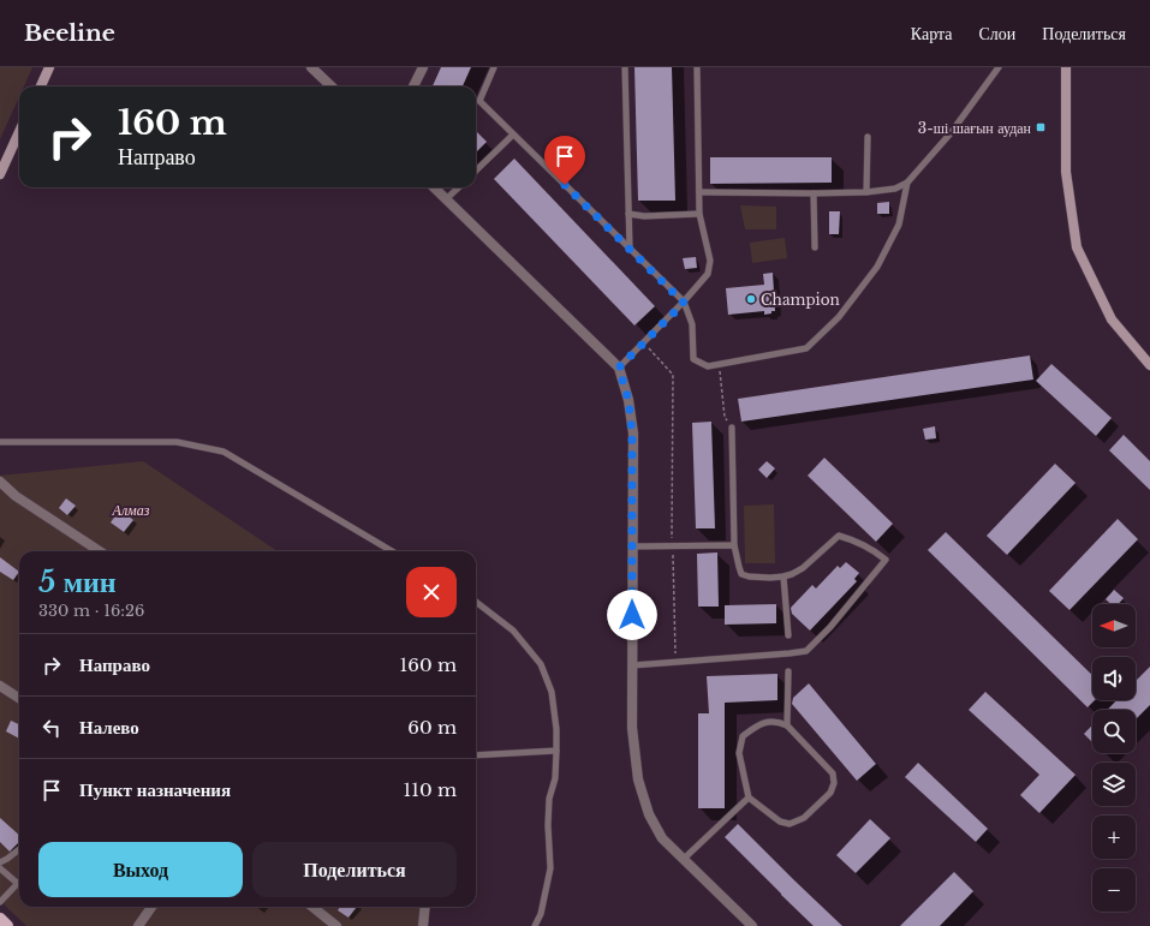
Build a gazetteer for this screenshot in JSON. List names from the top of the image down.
{
  "parks": ["Алмаз"],
  "places": {
    "transit": ["3-ші шағын аудан"],
    "other": ["Champion"]
  },
  "north": "left",
  "page": {
    "header": "Beeline",
    "nav": ["Карта", "Слои", "Поделиться"],
    "turn": ["160 m", "Направо"],
    "heading": ["5 мин", "330 m · 16:26"],
    "map_buttons": ["+", "−"],
    "list": [
      {
        "name": "Направо",
        "value": "160 m"
      },
      {
        "name": "Налево",
        "value": "60 m"
      },
      {
        "name": "Пункт назначения",
        "value": "110 m"
      }
    ],
    "buttons": ["Выход", "Поделиться"]
  }
}
